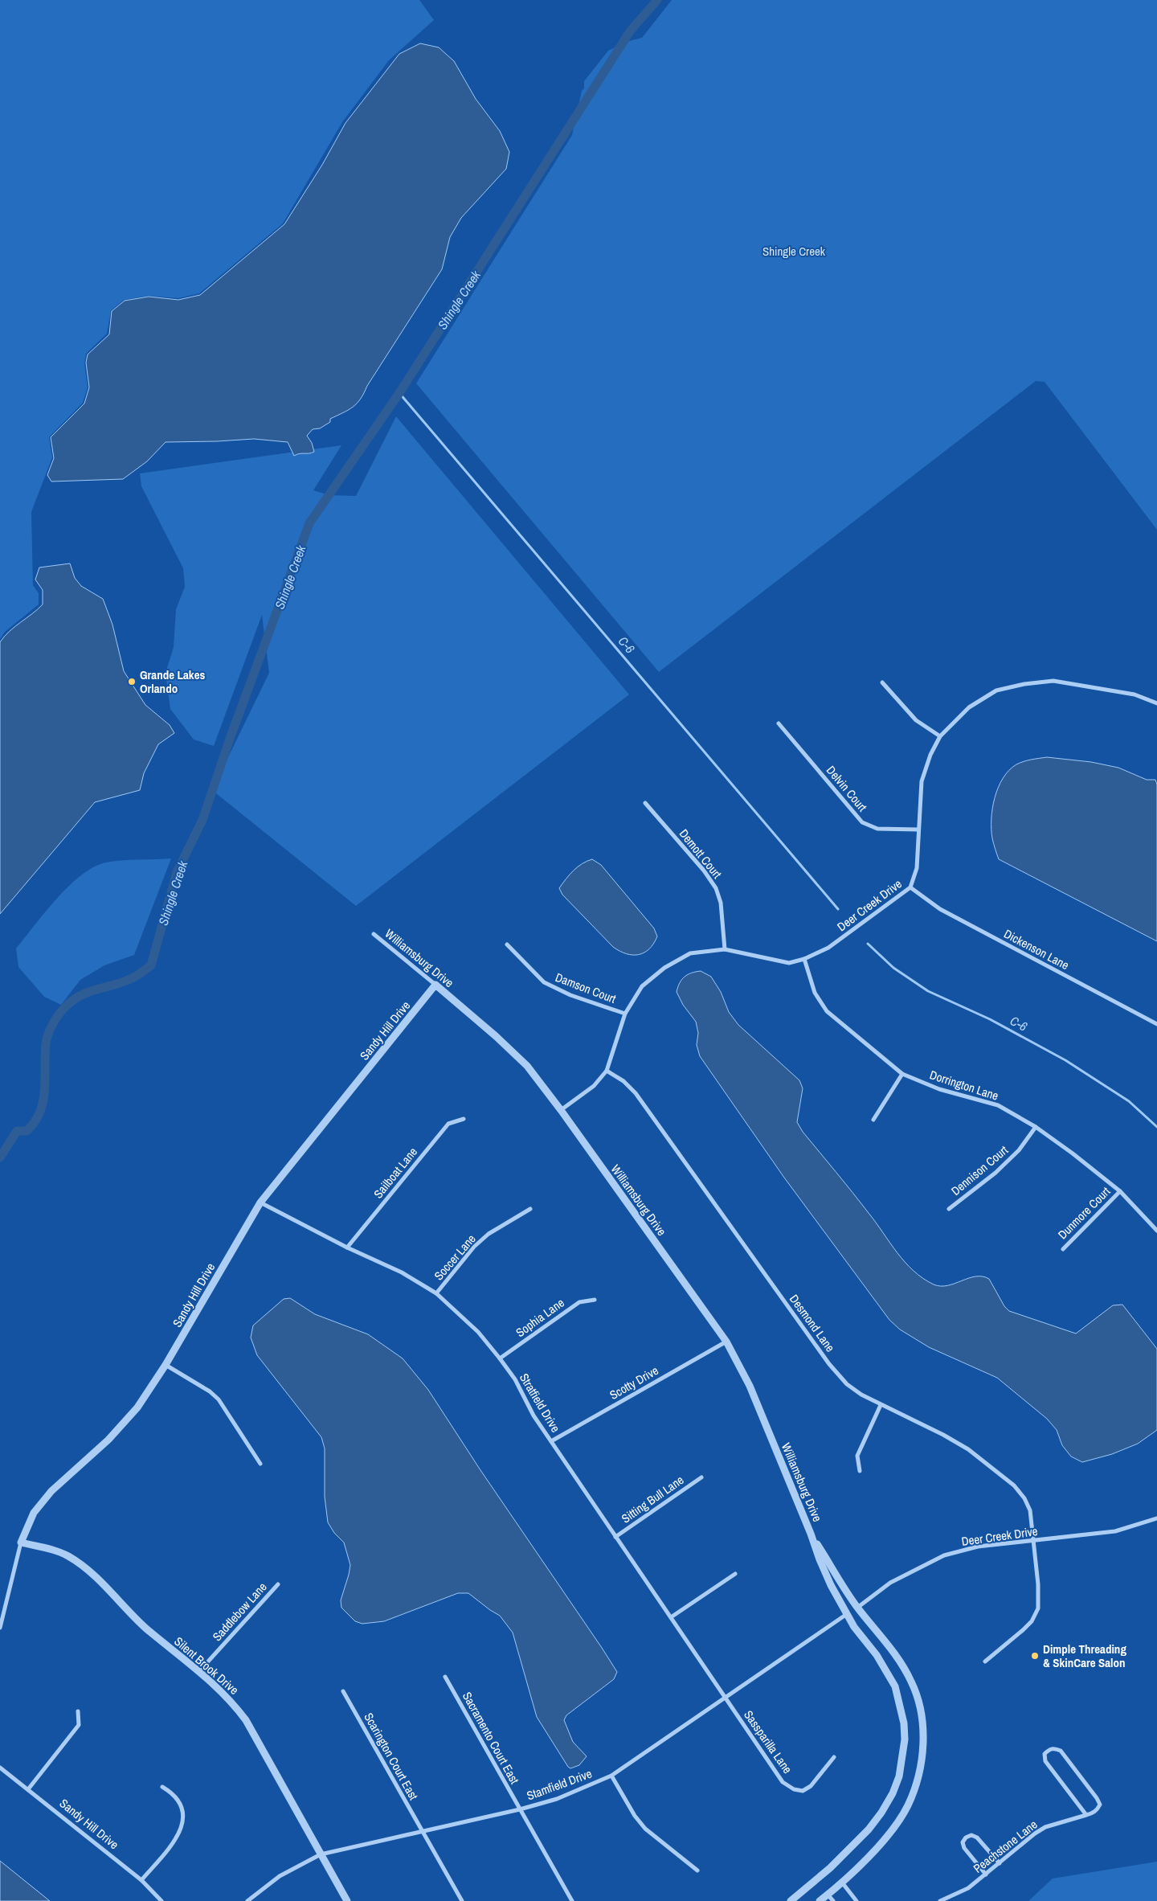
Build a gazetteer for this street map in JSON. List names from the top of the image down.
{
  "streets": {
    "street": [
      "Delvin Court",
      "Demott Court",
      "Deer Creek Drive",
      "Dickenson Lane",
      "Williamsburg Drive",
      "Damson Court",
      "Sandy Hill Drive",
      "Dorrington Lane",
      "Dennison Court",
      "Sailboat Lane",
      "Dunmore Court",
      "Soccer Lane",
      "Sophia Lane",
      "Desmond Lane",
      "Scotty Drive",
      "Stratfield Drive",
      "Sitting Bull Lane",
      "Saddlebow Lane",
      "Silent Brook Drive",
      "Sacramento Court East",
      "Sassparilla Lane",
      "Scarington Court East",
      "Stamfield Drive",
      "Peachstone Lane"
    ]
  },
  "crossings": [
    ["Delvin Court", "Deer Creek Drive"],
    ["Demott Court", "Deer Creek Drive"],
    ["Deer Creek Drive", "Dickenson Lane"],
    ["Deer Creek Drive", "Williamsburg Drive"],
    ["Deer Creek Drive", "Damson Court"],
    ["Deer Creek Drive", "Dorrington Lane"],
    ["Deer Creek Drive", "Desmond Lane"],
    ["Williamsburg Drive", "Sandy Hill Drive"],
    ["Williamsburg Drive", "Scotty Drive"],
    ["Williamsburg Drive", "Stamfield Drive"],
    ["Sandy Hill Drive", "Stratfield Drive"],
    ["Sandy Hill Drive", "Silent Brook Drive"],
    ["Dorrington Lane", "Dennison Court"],
    ["Dorrington Lane", "Dunmore Court"],
    ["Sailboat Lane", "Stratfield Drive"],
    ["Soccer Lane", "Stratfield Drive"],
    ["Sophia Lane", "Stratfield Drive"],
    ["Scotty Drive", "Stratfield Drive"],
    ["Stratfield Drive", "Sitting Bull Lane"],
    ["Stratfield Drive", "Sassparilla Lane"],
    ["Stratfield Drive", "Stamfield Drive"],
    ["Saddlebow Lane", "Silent Brook Drive"],
    ["Silent Brook Drive", "Stamfield Drive"],
    ["Sacramento Court East", "Stamfield Drive"],
    ["Sassparilla Lane", "Stamfield Drive"],
    ["Scarington Court East", "Stamfield Drive"]
  ],
  "water": ["Shingle Creek", "C-6"],
  "parks": ["Shingle Creek"],
  "places": ["Grande Lakes Orlando", "Dimple Threading & SkinCare Salon"]
}
